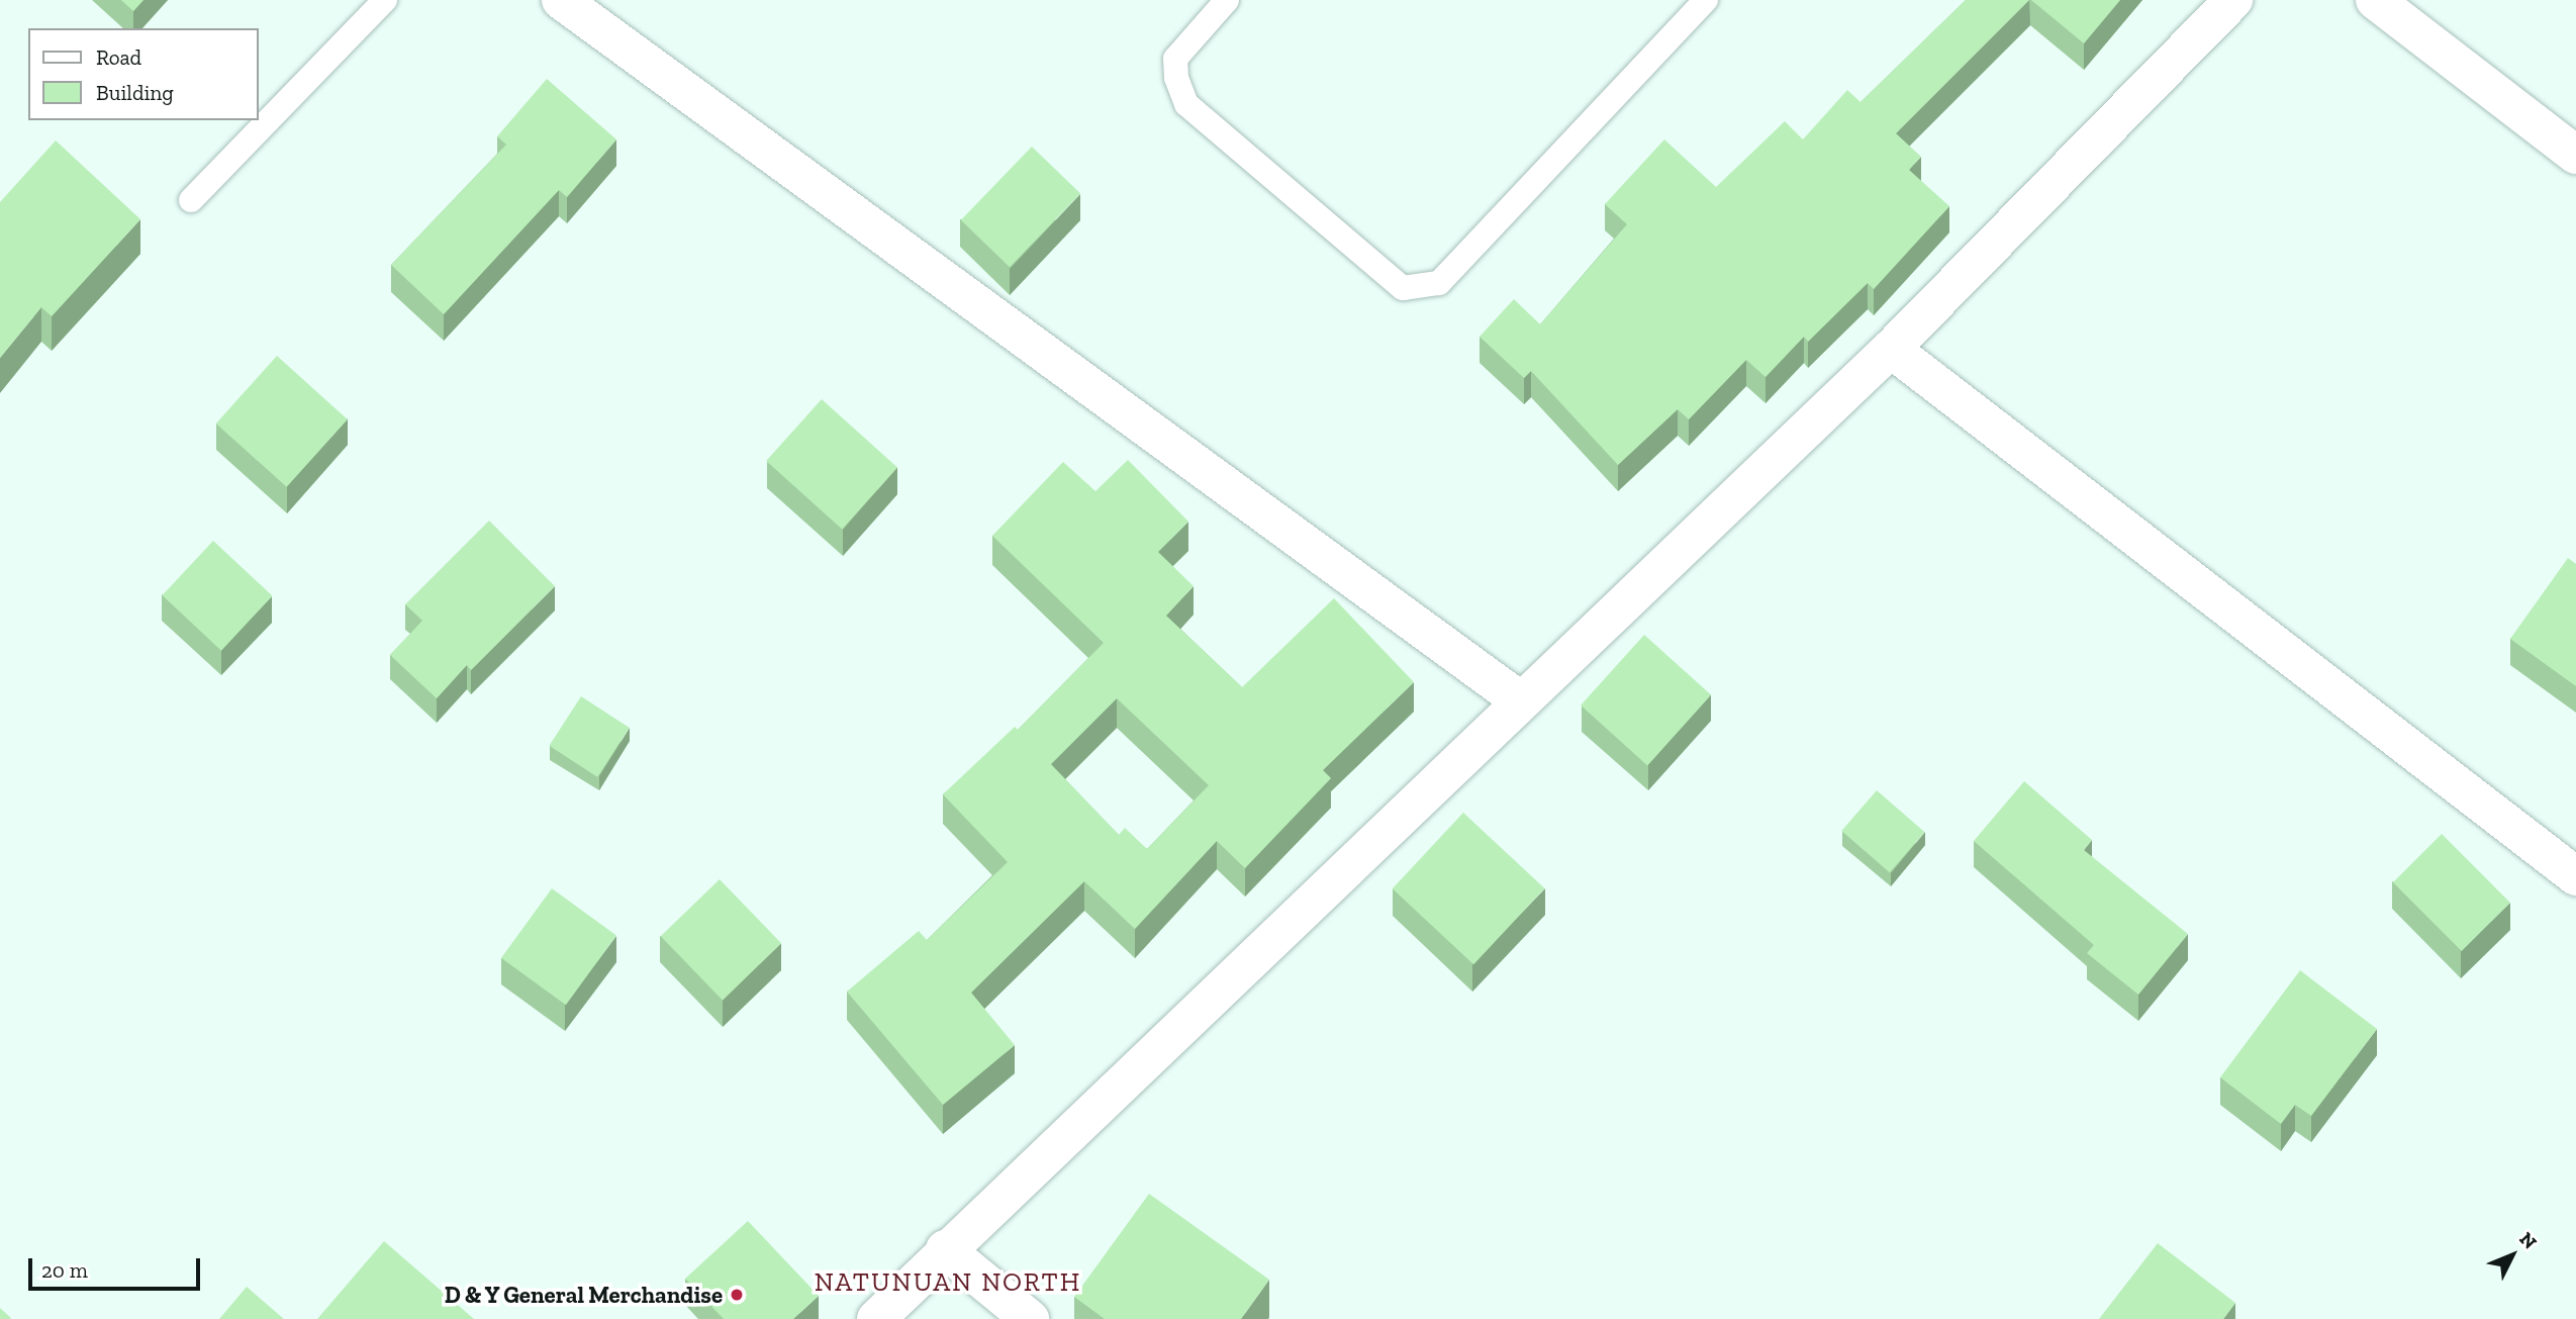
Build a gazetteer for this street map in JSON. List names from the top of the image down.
{
  "districts": ["NATUNUAN NORTH"],
  "places": ["D & Y General Merchandise"],
  "legend": ["Road", "Building"],
  "scale_bar": "20 m",
  "north": "top right"
}
